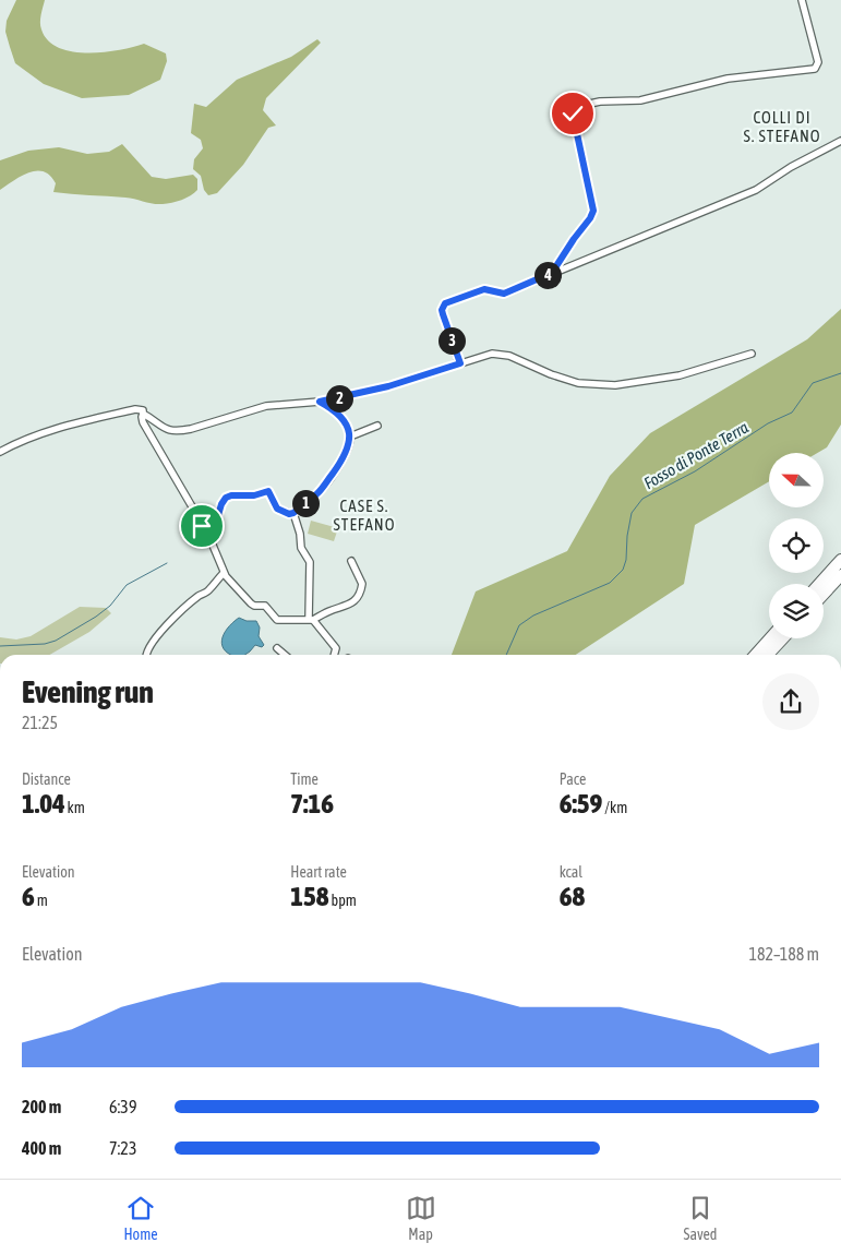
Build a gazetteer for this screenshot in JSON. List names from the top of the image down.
{
  "districts": ["COLLI DI S. STEFANO", "CASE S. STEFANO"],
  "water": ["Fosso di Ponte Terra"],
  "north": "left",
  "page": {
    "pins": [
      "4",
      "3",
      "2",
      "1"
    ],
    "heading": ["Evening run", "21:25"],
    "stats": [
      ["Distance", "1.04 km"],
      ["Time", "7:16"],
      ["Pace", "6:59 /km"],
      ["Elevation", "6 m"],
      ["Heart rate", "158 bpm"],
      ["kcal", "68"]
    ],
    "chart": ["Elevation", "182–188 m"],
    "list": [
      {
        "name": "200 m",
        "note": "6:39"
      },
      {
        "name": "400 m",
        "note": "7:23"
      }
    ],
    "tabs": ["Home", "Map", "Saved"]
  }
}
